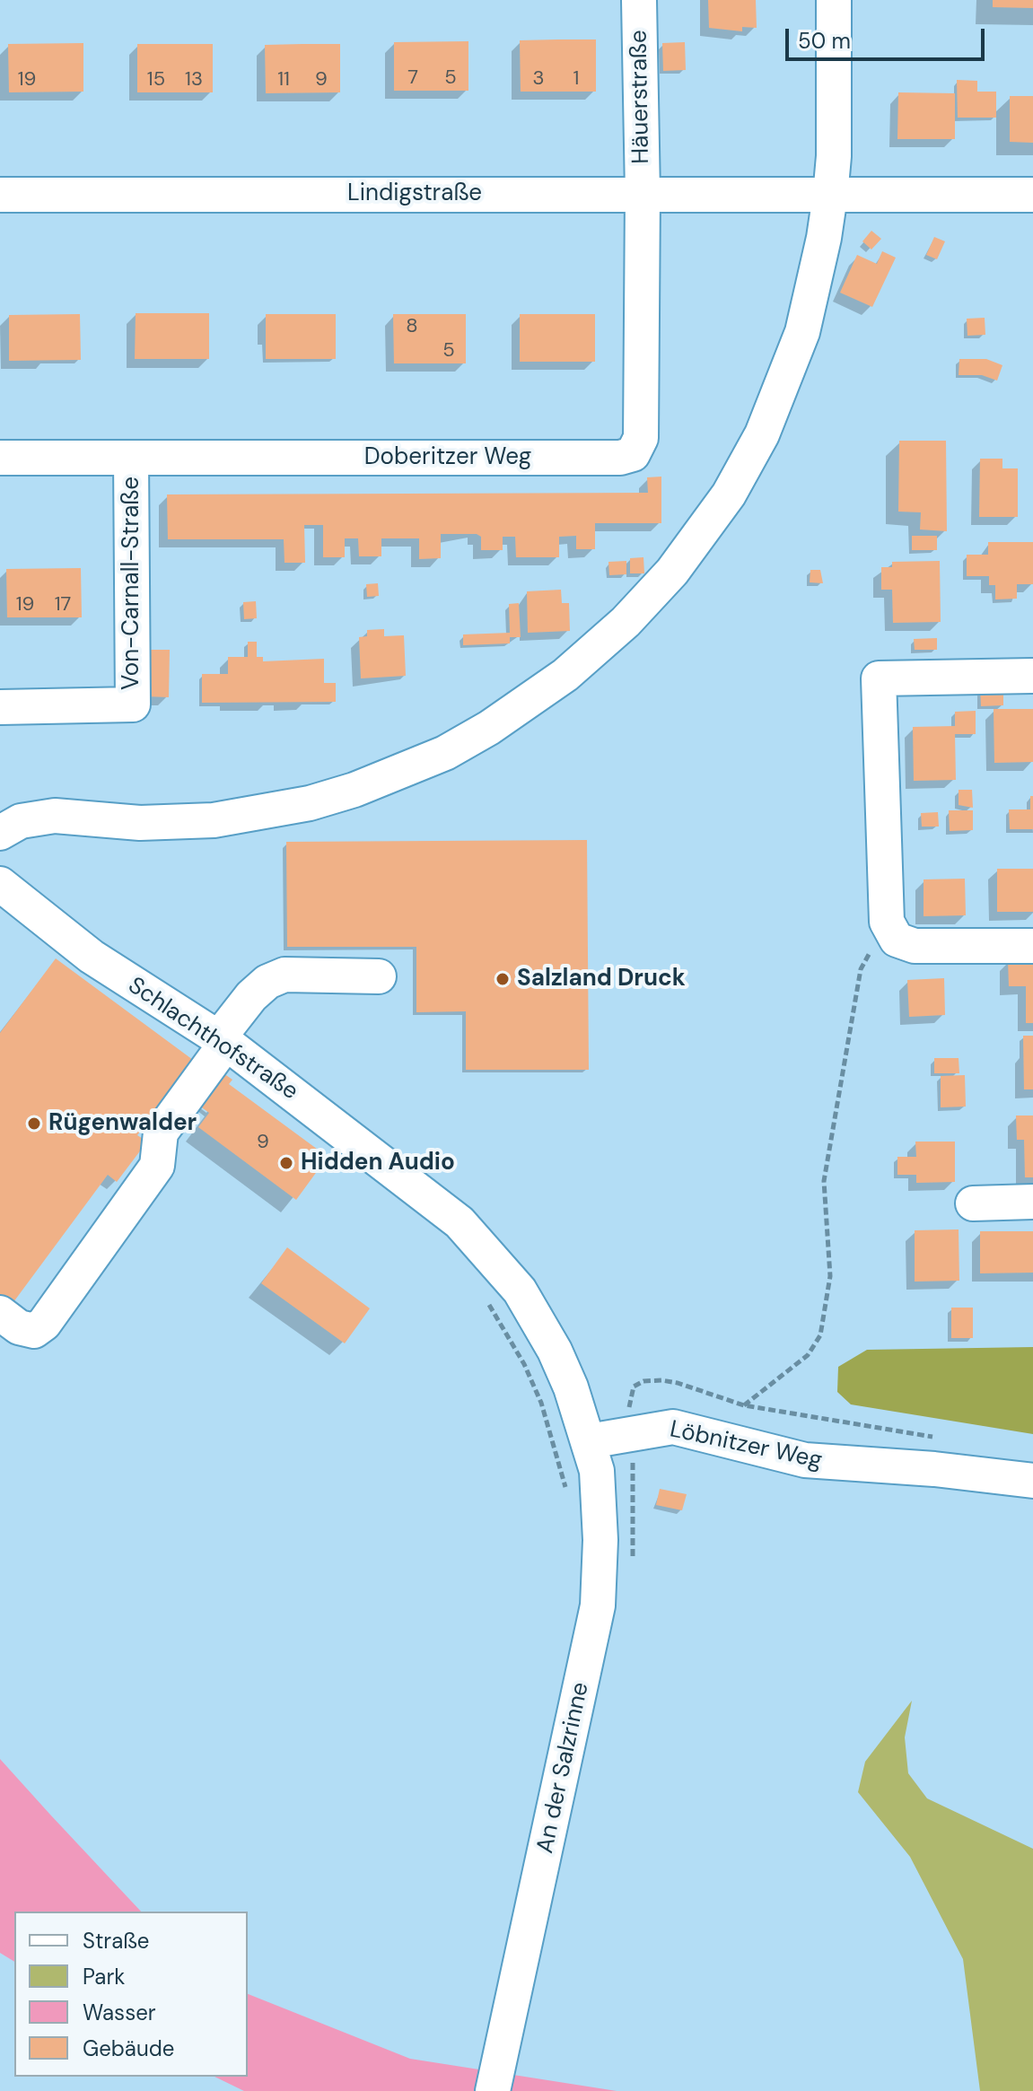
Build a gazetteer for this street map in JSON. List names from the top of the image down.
{
  "streets": {
    "street": [
      "Häuerstraße",
      "Lindigstraße",
      "Doberitzer Weg",
      "Von-Carnall-Straße",
      "Schlachthofstraße",
      "Löbnitzer Weg",
      "An der Salzrinne"
    ]
  },
  "crossings": [
    ["Häuerstraße", "Lindigstraße"],
    ["Häuerstraße", "Doberitzer Weg"],
    ["Lindigstraße", "Doberitzer Weg"],
    ["Doberitzer Weg", "Von-Carnall-Straße"],
    ["Schlachthofstraße", "Löbnitzer Weg"],
    ["Schlachthofstraße", "An der Salzrinne"],
    ["Löbnitzer Weg", "An der Salzrinne"]
  ],
  "places": ["Salzland Druck", "Rügenwalder", "Hidden Audio"],
  "house_numbers": [
    "7",
    "5",
    "3",
    "1",
    "19",
    "15",
    "13",
    "11",
    "9",
    "8",
    "5",
    "19",
    "17",
    "9"
  ],
  "legend": [
    "Straße",
    "Park",
    "Wasser",
    "Gebäude"
  ],
  "scale_bar": "50 m"
}
